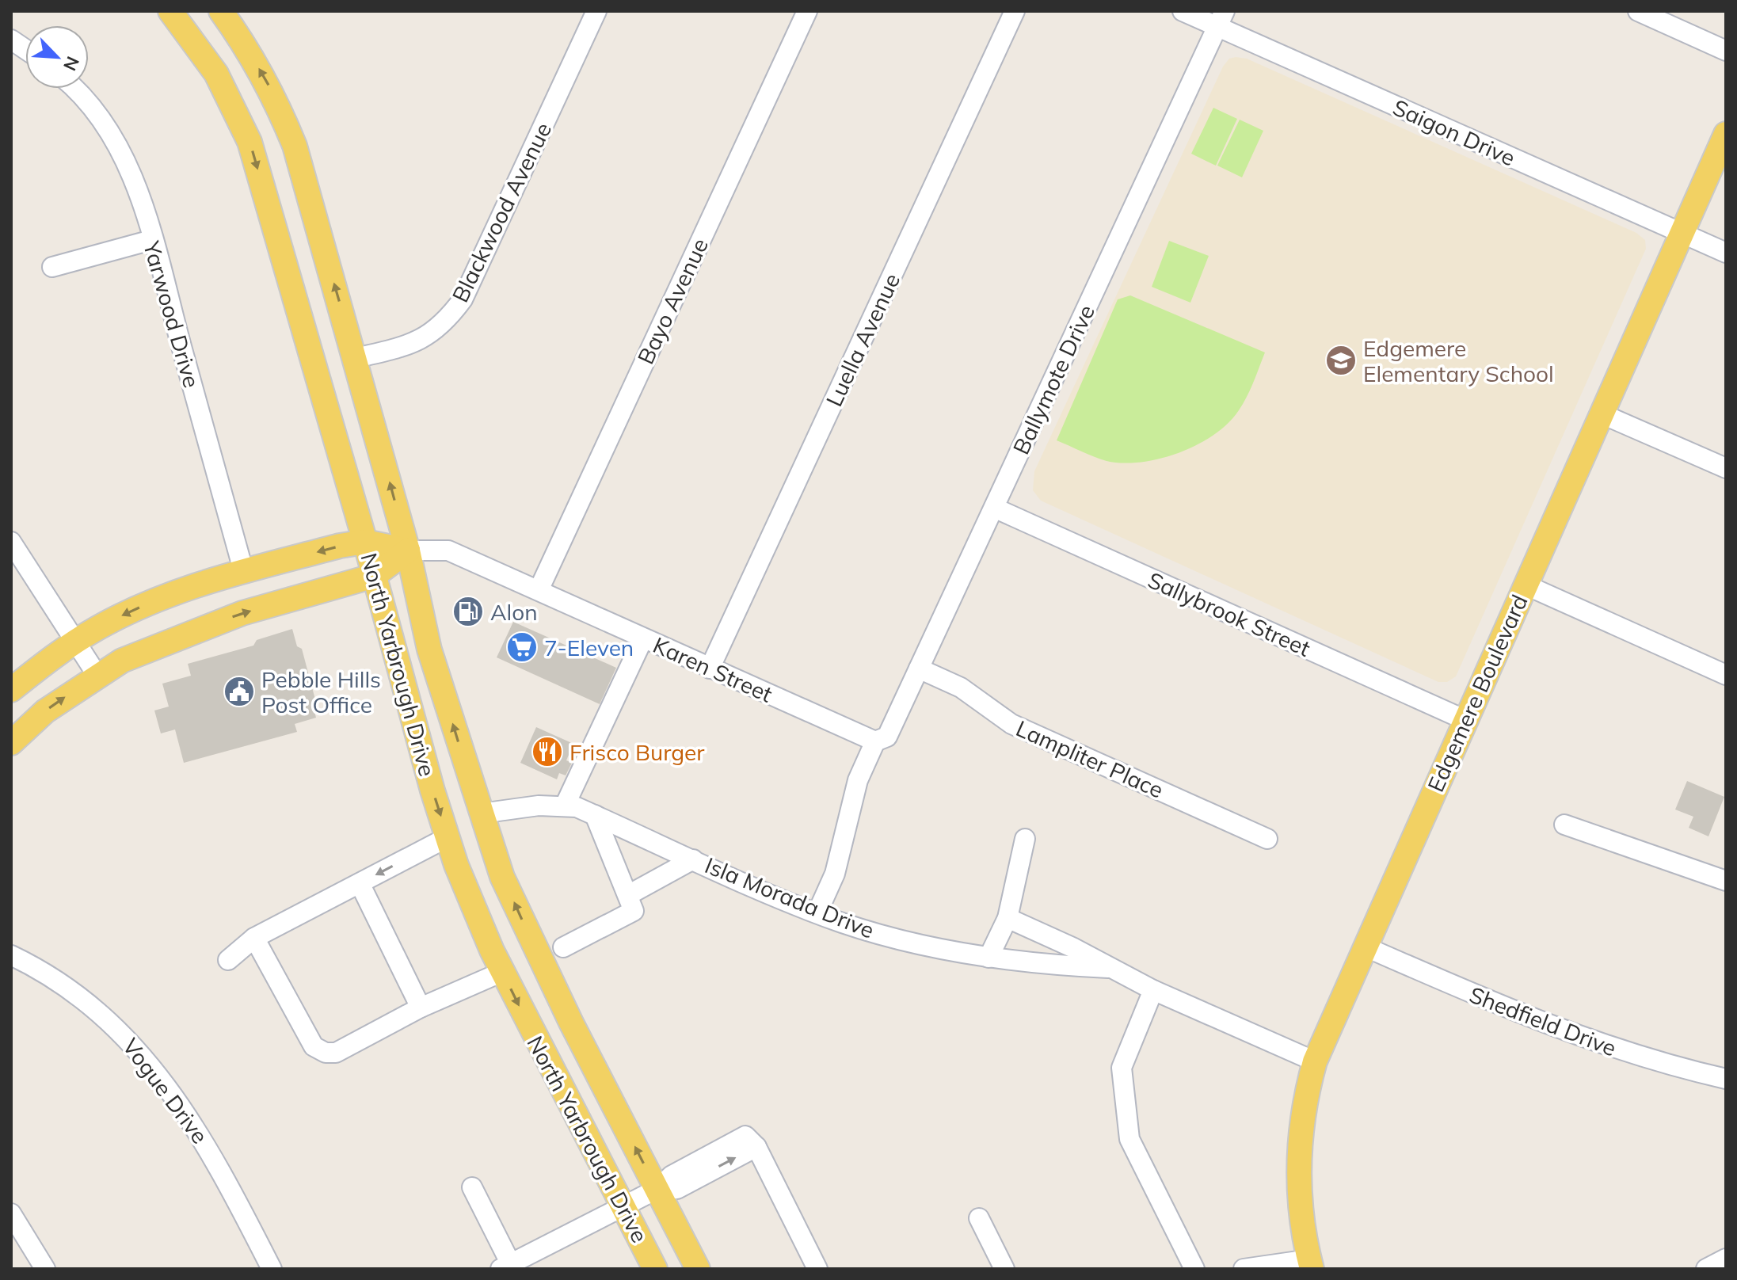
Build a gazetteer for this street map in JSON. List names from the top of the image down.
{
  "streets": {
    "main road": ["North Yarbrough Drive", "Edgemere Boulevard"],
    "street": [
      "Saigon Drive",
      "Blackwood Avenue",
      "Bayo Avenue",
      "Yarwood Drive",
      "Luella Avenue",
      "Ballymote Drive",
      "Sallybrook Street",
      "Karen Street",
      "Lampliter Place",
      "Isla Morada Drive",
      "Shedfield Drive",
      "Vogue Drive"
    ]
  },
  "crossings": [
    ["Saigon Drive", "Ballymote Drive"],
    ["Saigon Drive", "Edgemere Boulevard"],
    ["Blackwood Avenue", "North Yarbrough Drive"],
    ["Bayo Avenue", "Karen Street"],
    ["Luella Avenue", "Karen Street"],
    ["Ballymote Drive", "Sallybrook Street"],
    ["Ballymote Drive", "Karen Street"],
    ["Ballymote Drive", "Lampliter Place"],
    ["Ballymote Drive", "Isla Morada Drive"],
    ["Sallybrook Street", "Edgemere Boulevard"],
    ["North Yarbrough Drive", "Karen Street"],
    ["North Yarbrough Drive", "Isla Morada Drive"],
    ["Edgemere Boulevard", "Isla Morada Drive"],
    ["Edgemere Boulevard", "Shedfield Drive"]
  ],
  "places": {
    "school or university": ["Edgemere Elementary School"],
    "fuel station": ["Alon"],
    "supermarket": ["7-Eleven"],
    "public building": ["Pebble Hills Post Office"],
    "restaurant": ["Frisco Burger"]
  },
  "north": "bottom right"
}
